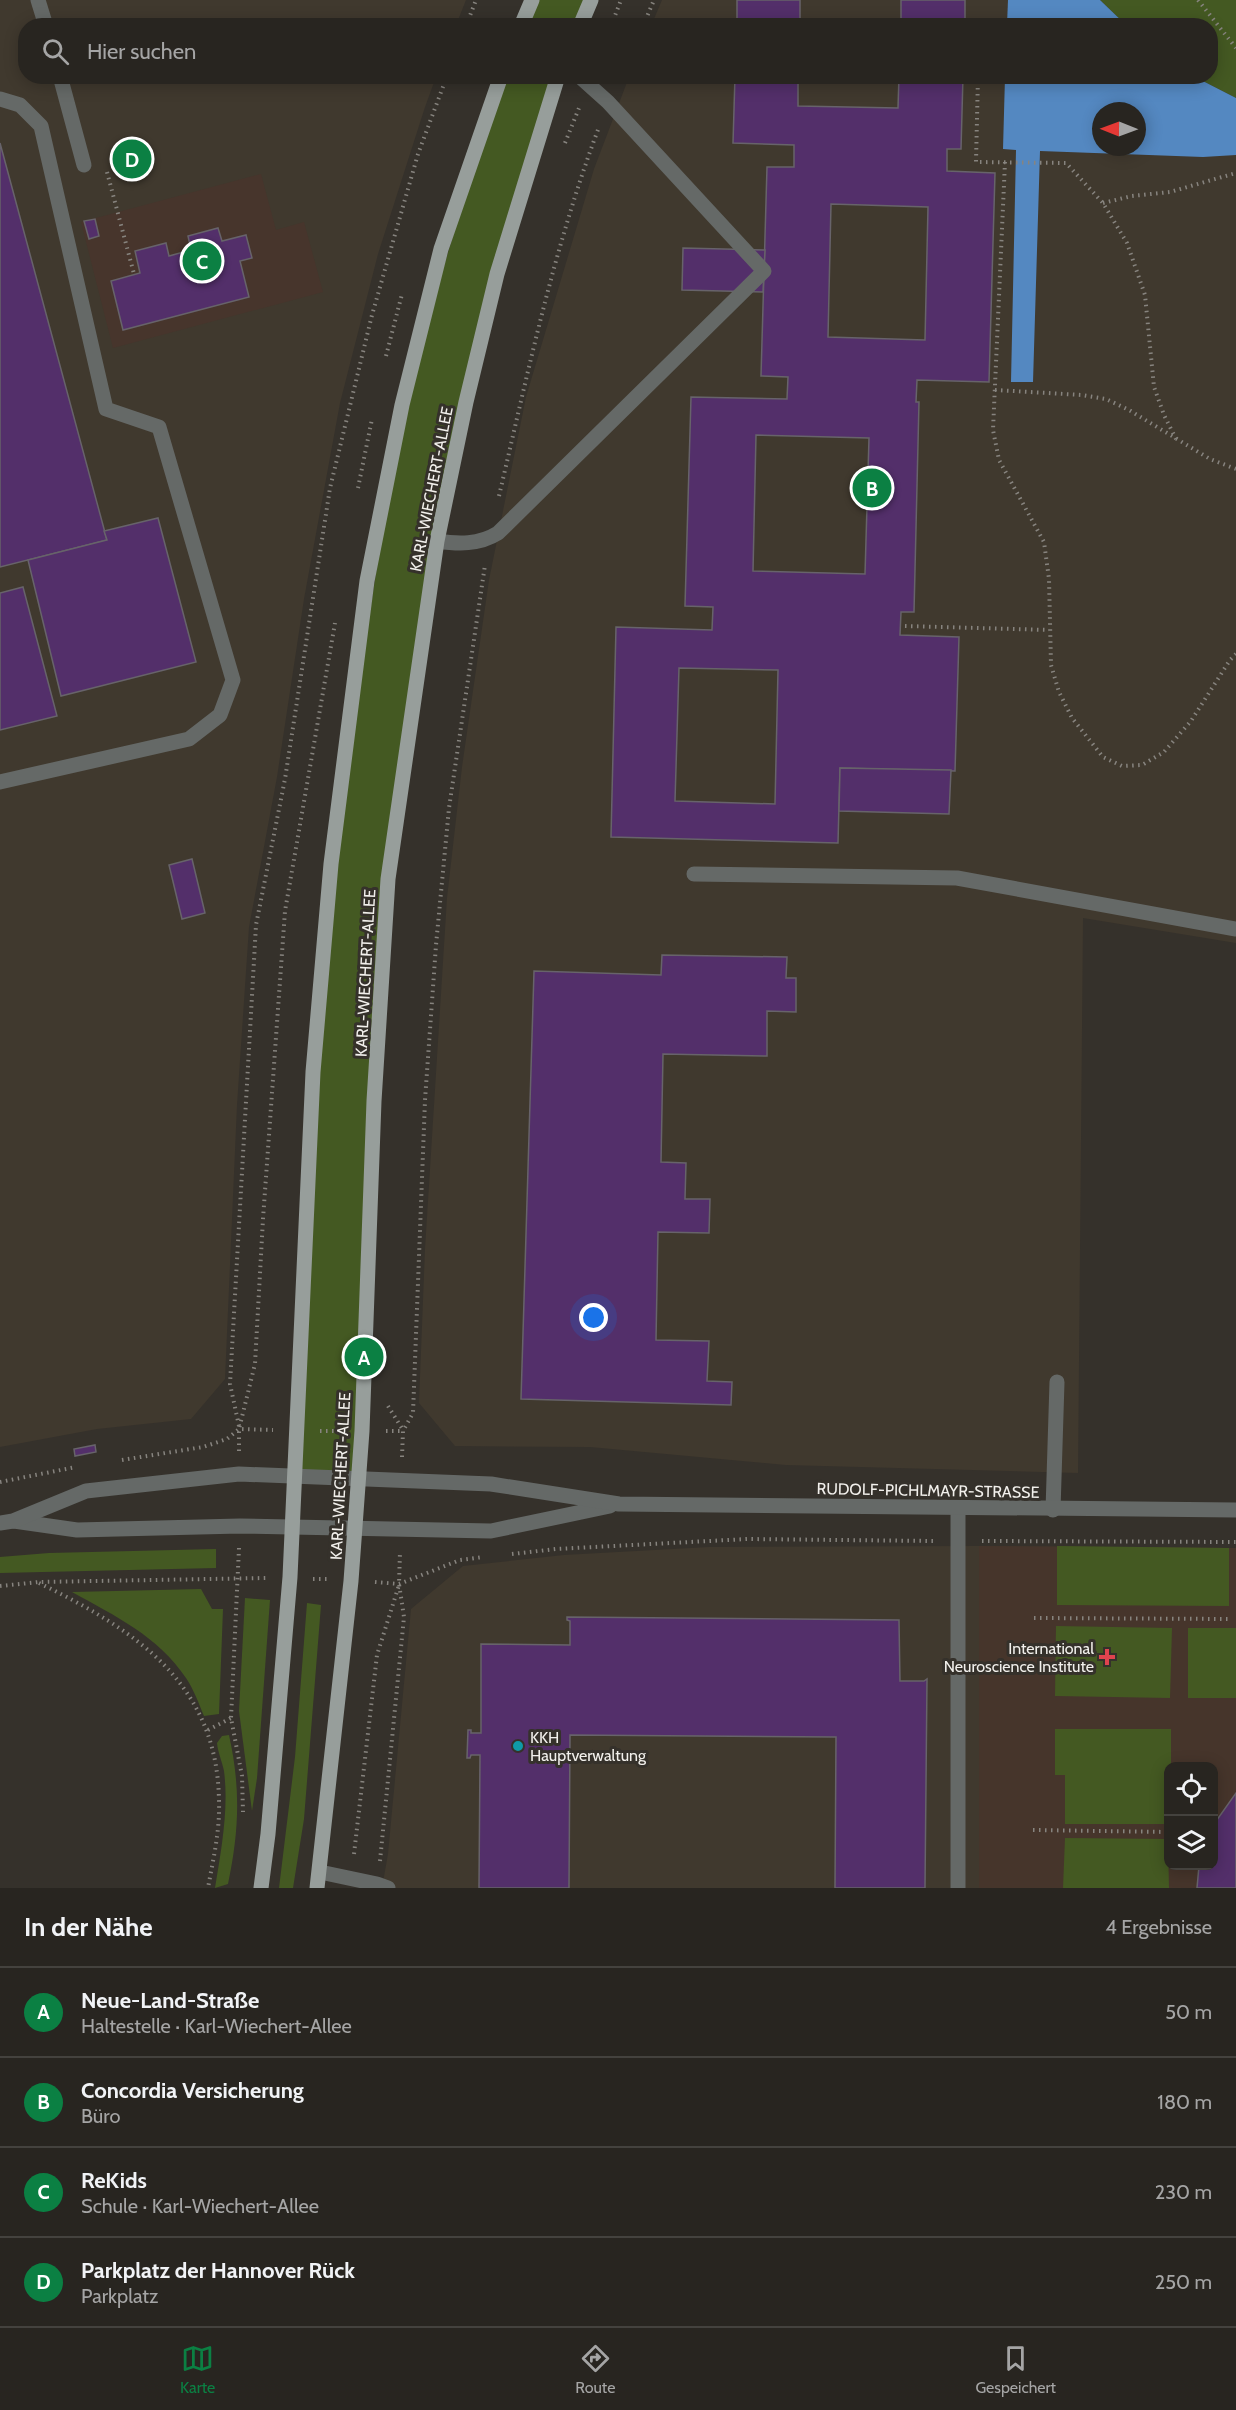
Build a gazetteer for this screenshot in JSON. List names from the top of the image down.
{
  "streets": {
    "main road": ["KARL-WIECHERT-ALLEE"],
    "street": ["RUDOLF-PICHLMAYR-STRASSE"]
  },
  "crossings": [
    ["KARL-WIECHERT-ALLEE", "RUDOLF-PICHLMAYR-STRASSE"]
  ],
  "places": {
    "health": ["International Neuroscience Institute"],
    "other": ["KKH Hauptverwaltung"]
  },
  "north": "left",
  "page": {
    "search": "Hier suchen",
    "pins": [
      "D",
      "C",
      "B",
      "A"
    ],
    "heading": ["In der Nähe", "4 Ergebnisse"],
    "list": [
      {
        "mark": "A",
        "name": "Neue-Land-Straße",
        "note": "Haltestelle · Karl-Wiechert-Allee",
        "value": "50 m"
      },
      {
        "mark": "B",
        "name": "Concordia Versicherung",
        "note": "Büro",
        "value": "180 m"
      },
      {
        "mark": "C",
        "name": "ReKids",
        "note": "Schule · Karl-Wiechert-Allee",
        "value": "230 m"
      },
      {
        "mark": "D",
        "name": "Parkplatz der Hannover Rück",
        "note": "Parkplatz",
        "value": "250 m"
      }
    ],
    "nav": ["Karte", "Route", "Gespeichert"]
  }
}
